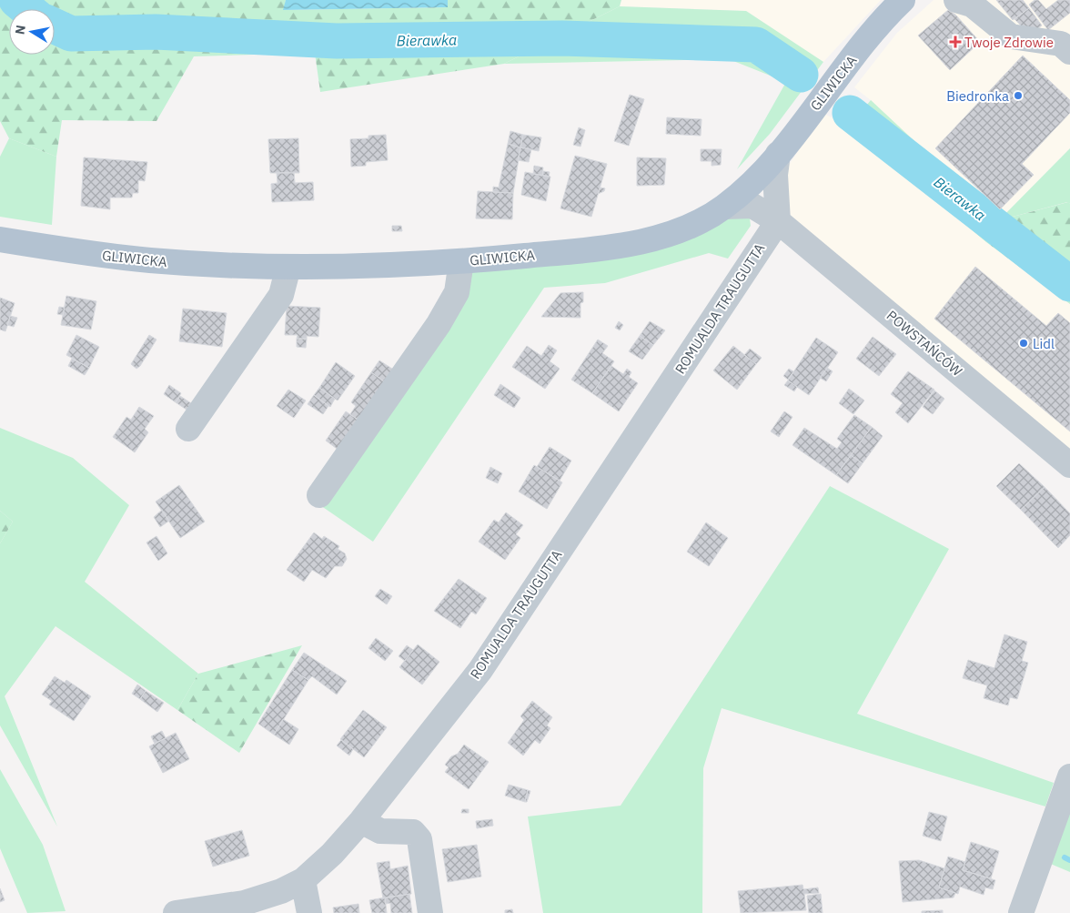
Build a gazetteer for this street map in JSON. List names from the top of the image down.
{
  "streets": {
    "main road": ["GLIWICKA"],
    "street": ["ROMUALDA TRAUGUTTA", "POWSTAŃCÓW"]
  },
  "crossings": [
    ["GLIWICKA", "POWSTAŃCÓW"],
    ["ROMUALDA TRAUGUTTA", "POWSTAŃCÓW"]
  ],
  "water": ["Bierawka"],
  "places": {
    "health": ["Twoje Zdrowie"],
    "other": ["Biedronka", "Lidl"]
  },
  "north": "left"
}
